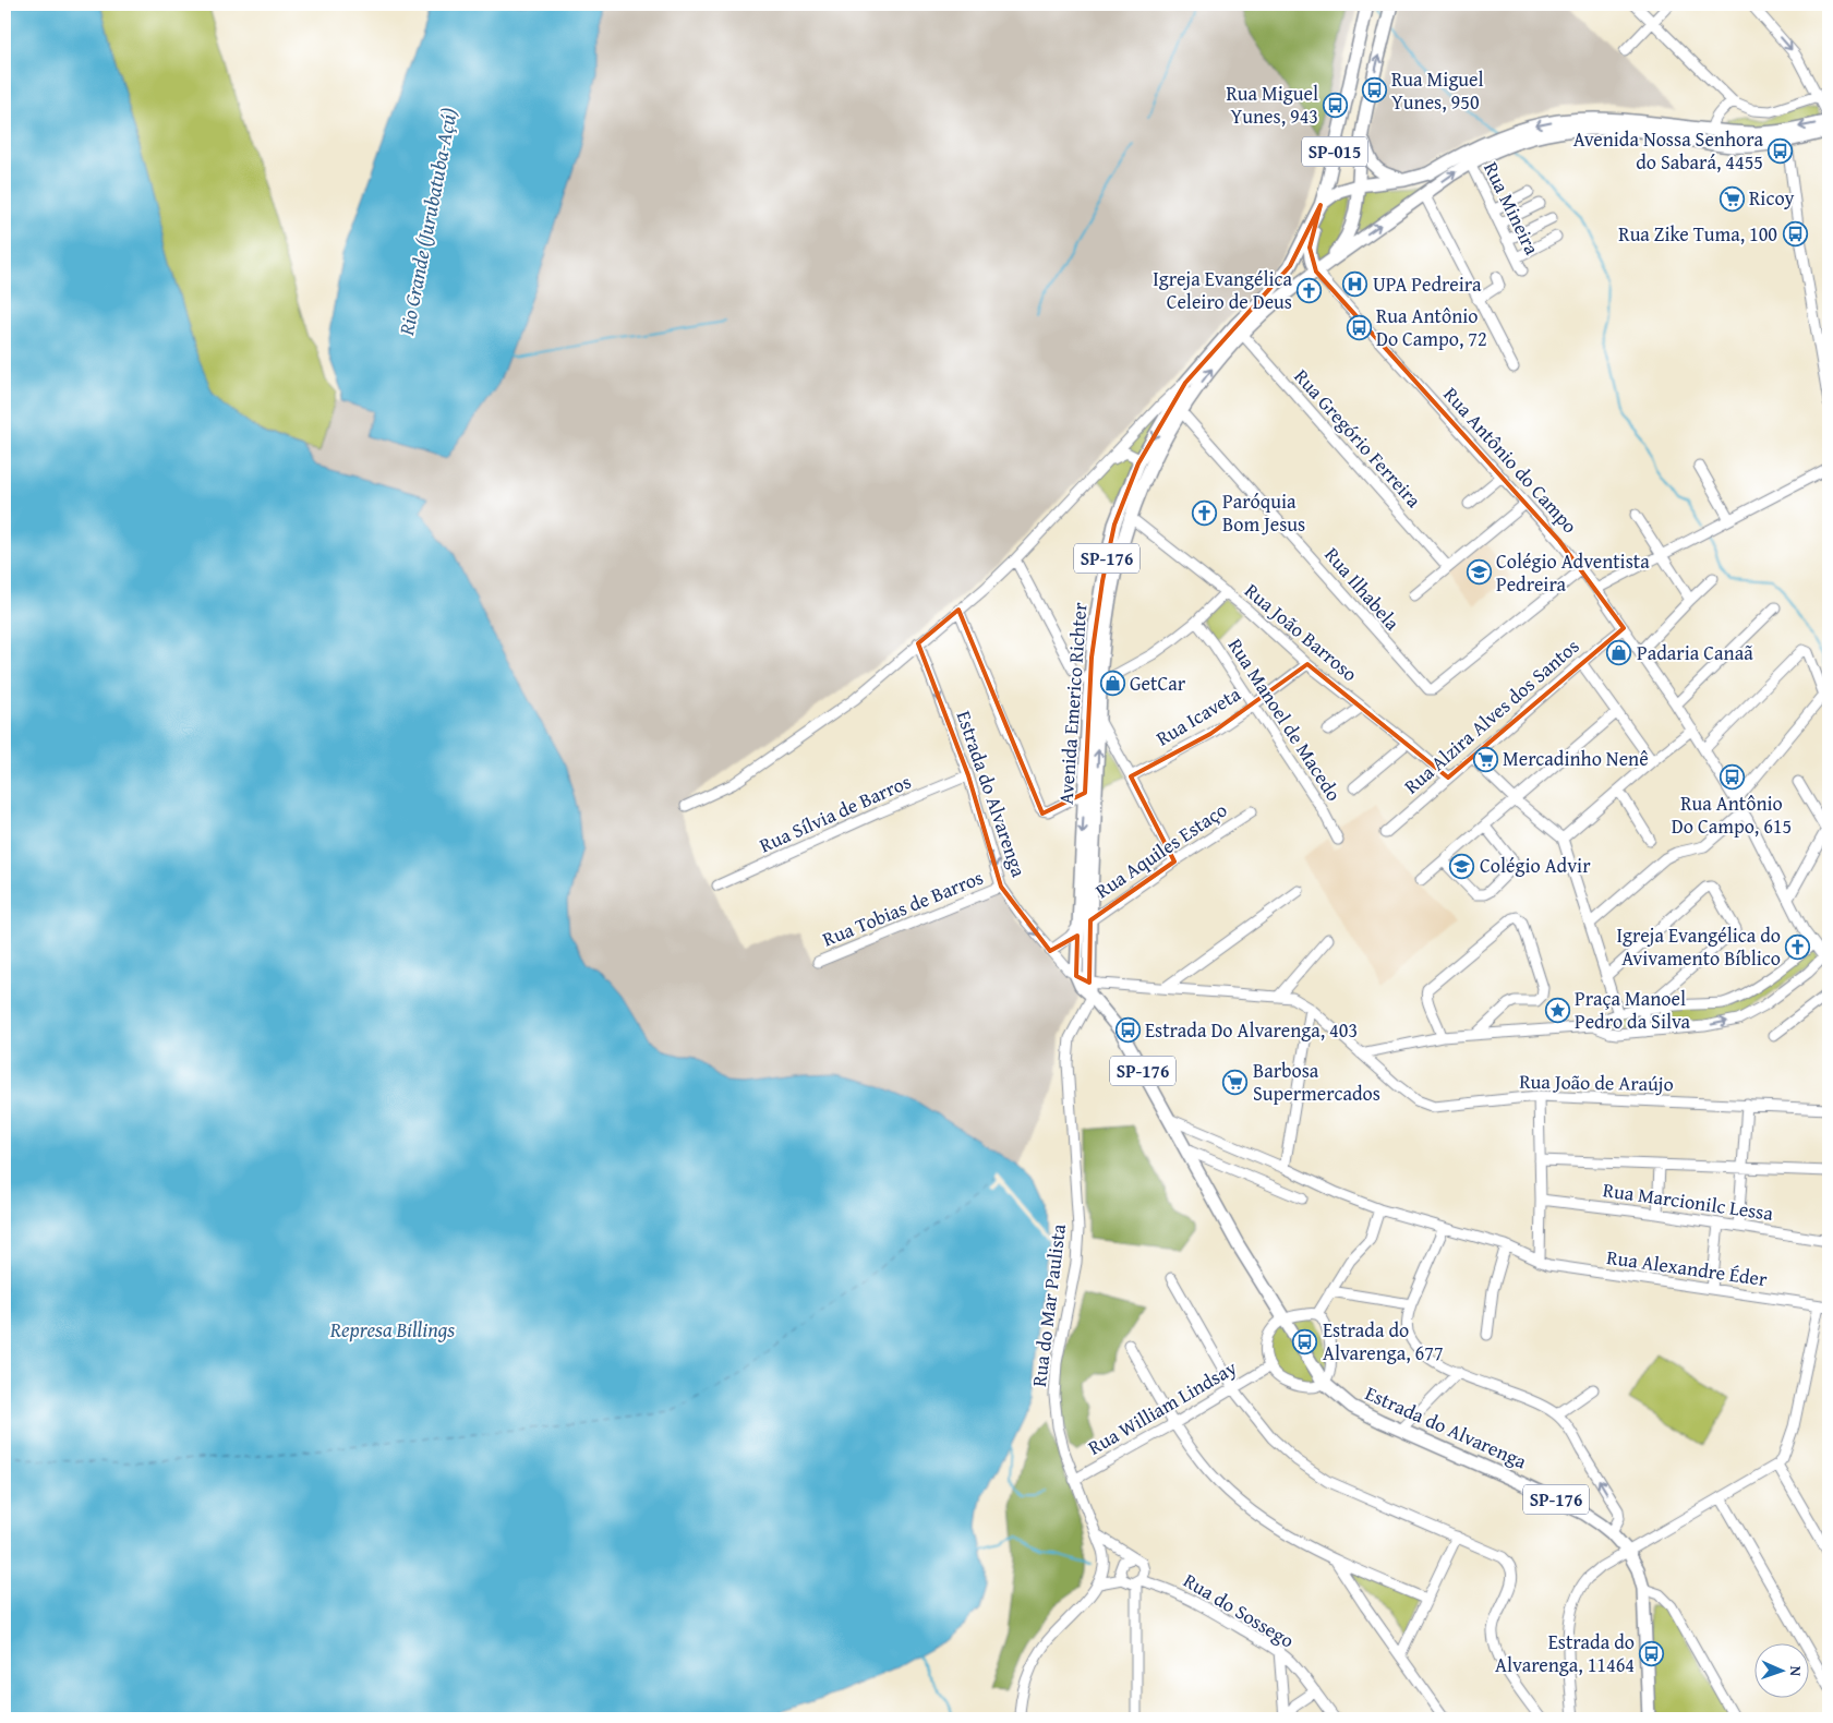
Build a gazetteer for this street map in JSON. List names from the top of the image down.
{
  "streets": {
    "main road": [
      "SP-015",
      "SP-176",
      "Avenida Emerico Richter",
      "Estrada do Alvarenga"
    ],
    "street": [
      "Rua Mineira",
      "Rua Gregório Ferreira",
      "Rua Antônio do Campo",
      "Rua Ilhabela",
      "Rua João Barroso",
      "Rua Icaveta",
      "Rua Alzira Alves dos Santos",
      "Rua Manoel de Macedo",
      "Rua Sílvia de Barros",
      "Rua Aquiles Estaço",
      "Rua Tobias de Barros",
      "Rua João de Araújo",
      "Rua Marcionilc Lessa",
      "Rua Alexandre Éder",
      "Rua do Mar Paulista",
      "Rua William Lindsay",
      "Rua do Sossego"
    ]
  },
  "crossings": [
    ["SP-015", "Rua Antônio do Campo"],
    ["SP-015", "Avenida Emerico Richter"],
    ["Rua Gregório Ferreira", "Avenida Emerico Richter"],
    ["Rua Antônio do Campo", "Rua Ilhabela"],
    ["Rua Antônio do Campo", "Avenida Emerico Richter"],
    ["Rua Antônio do Campo", "Rua Alzira Alves dos Santos"],
    ["Rua Ilhabela", "Avenida Emerico Richter"],
    ["Rua João Barroso", "Avenida Emerico Richter"],
    ["Rua João Barroso", "Rua Icaveta"],
    ["Rua João Barroso", "Rua Alzira Alves dos Santos"],
    ["Avenida Emerico Richter", "Estrada do Alvarenga"],
    ["Avenida Emerico Richter", "Rua Aquiles Estaço"],
    ["Avenida Emerico Richter", "Rua João de Araújo"],
    ["Avenida Emerico Richter", "Rua do Mar Paulista"],
    ["Rua Icaveta", "Rua Manoel de Macedo"],
    ["Estrada do Alvarenga", "Rua Sílvia de Barros"],
    ["Estrada do Alvarenga", "Rua Aquiles Estaço"],
    ["Estrada do Alvarenga", "Rua Tobias de Barros"],
    ["Estrada do Alvarenga", "Rua João de Araújo"],
    ["Estrada do Alvarenga", "Rua Alexandre Éder"],
    ["Estrada do Alvarenga", "Rua do Mar Paulista"],
    ["Rua João de Araújo", "Rua do Mar Paulista"],
    ["Rua do Mar Paulista", "Rua William Lindsay"],
    ["Rua do Mar Paulista", "Rua do Sossego"]
  ],
  "water": ["Rio Grande (Jurubatuba-Açú)", "Represa Billings"],
  "places": {
    "bus stop": [
      "Rua Miguel Yunes, 950",
      "Rua Miguel Yunes, 943",
      "Avenida Nossa Senhora do Sabará, 4455",
      "Rua Zike Tuma, 100",
      "Rua Antônio Do Campo, 72",
      "Rua Antônio Do Campo, 615",
      "Estrada Do Alvarenga, 403",
      "Estrada do Alvarenga, 677",
      "Estrada do Alvarenga, 11464"
    ],
    "supermarket": ["Ricoy", "Mercadinho Nenê", "Barbosa Supermercados"],
    "hospital": ["UPA Pedreira"],
    "church": ["Igreja Evangélica Celeiro de Deus", "Paróquia Bom Jesus", "Igreja Evangélica do Avivamento Bíblico"],
    "school or university": ["Colégio Adventista Pedreira", "Colégio Advir"],
    "shop": ["Padaria Canaã", "GetCar"],
    "place": ["Praça Manoel Pedro da Silva"]
  },
  "north": "right"
}
